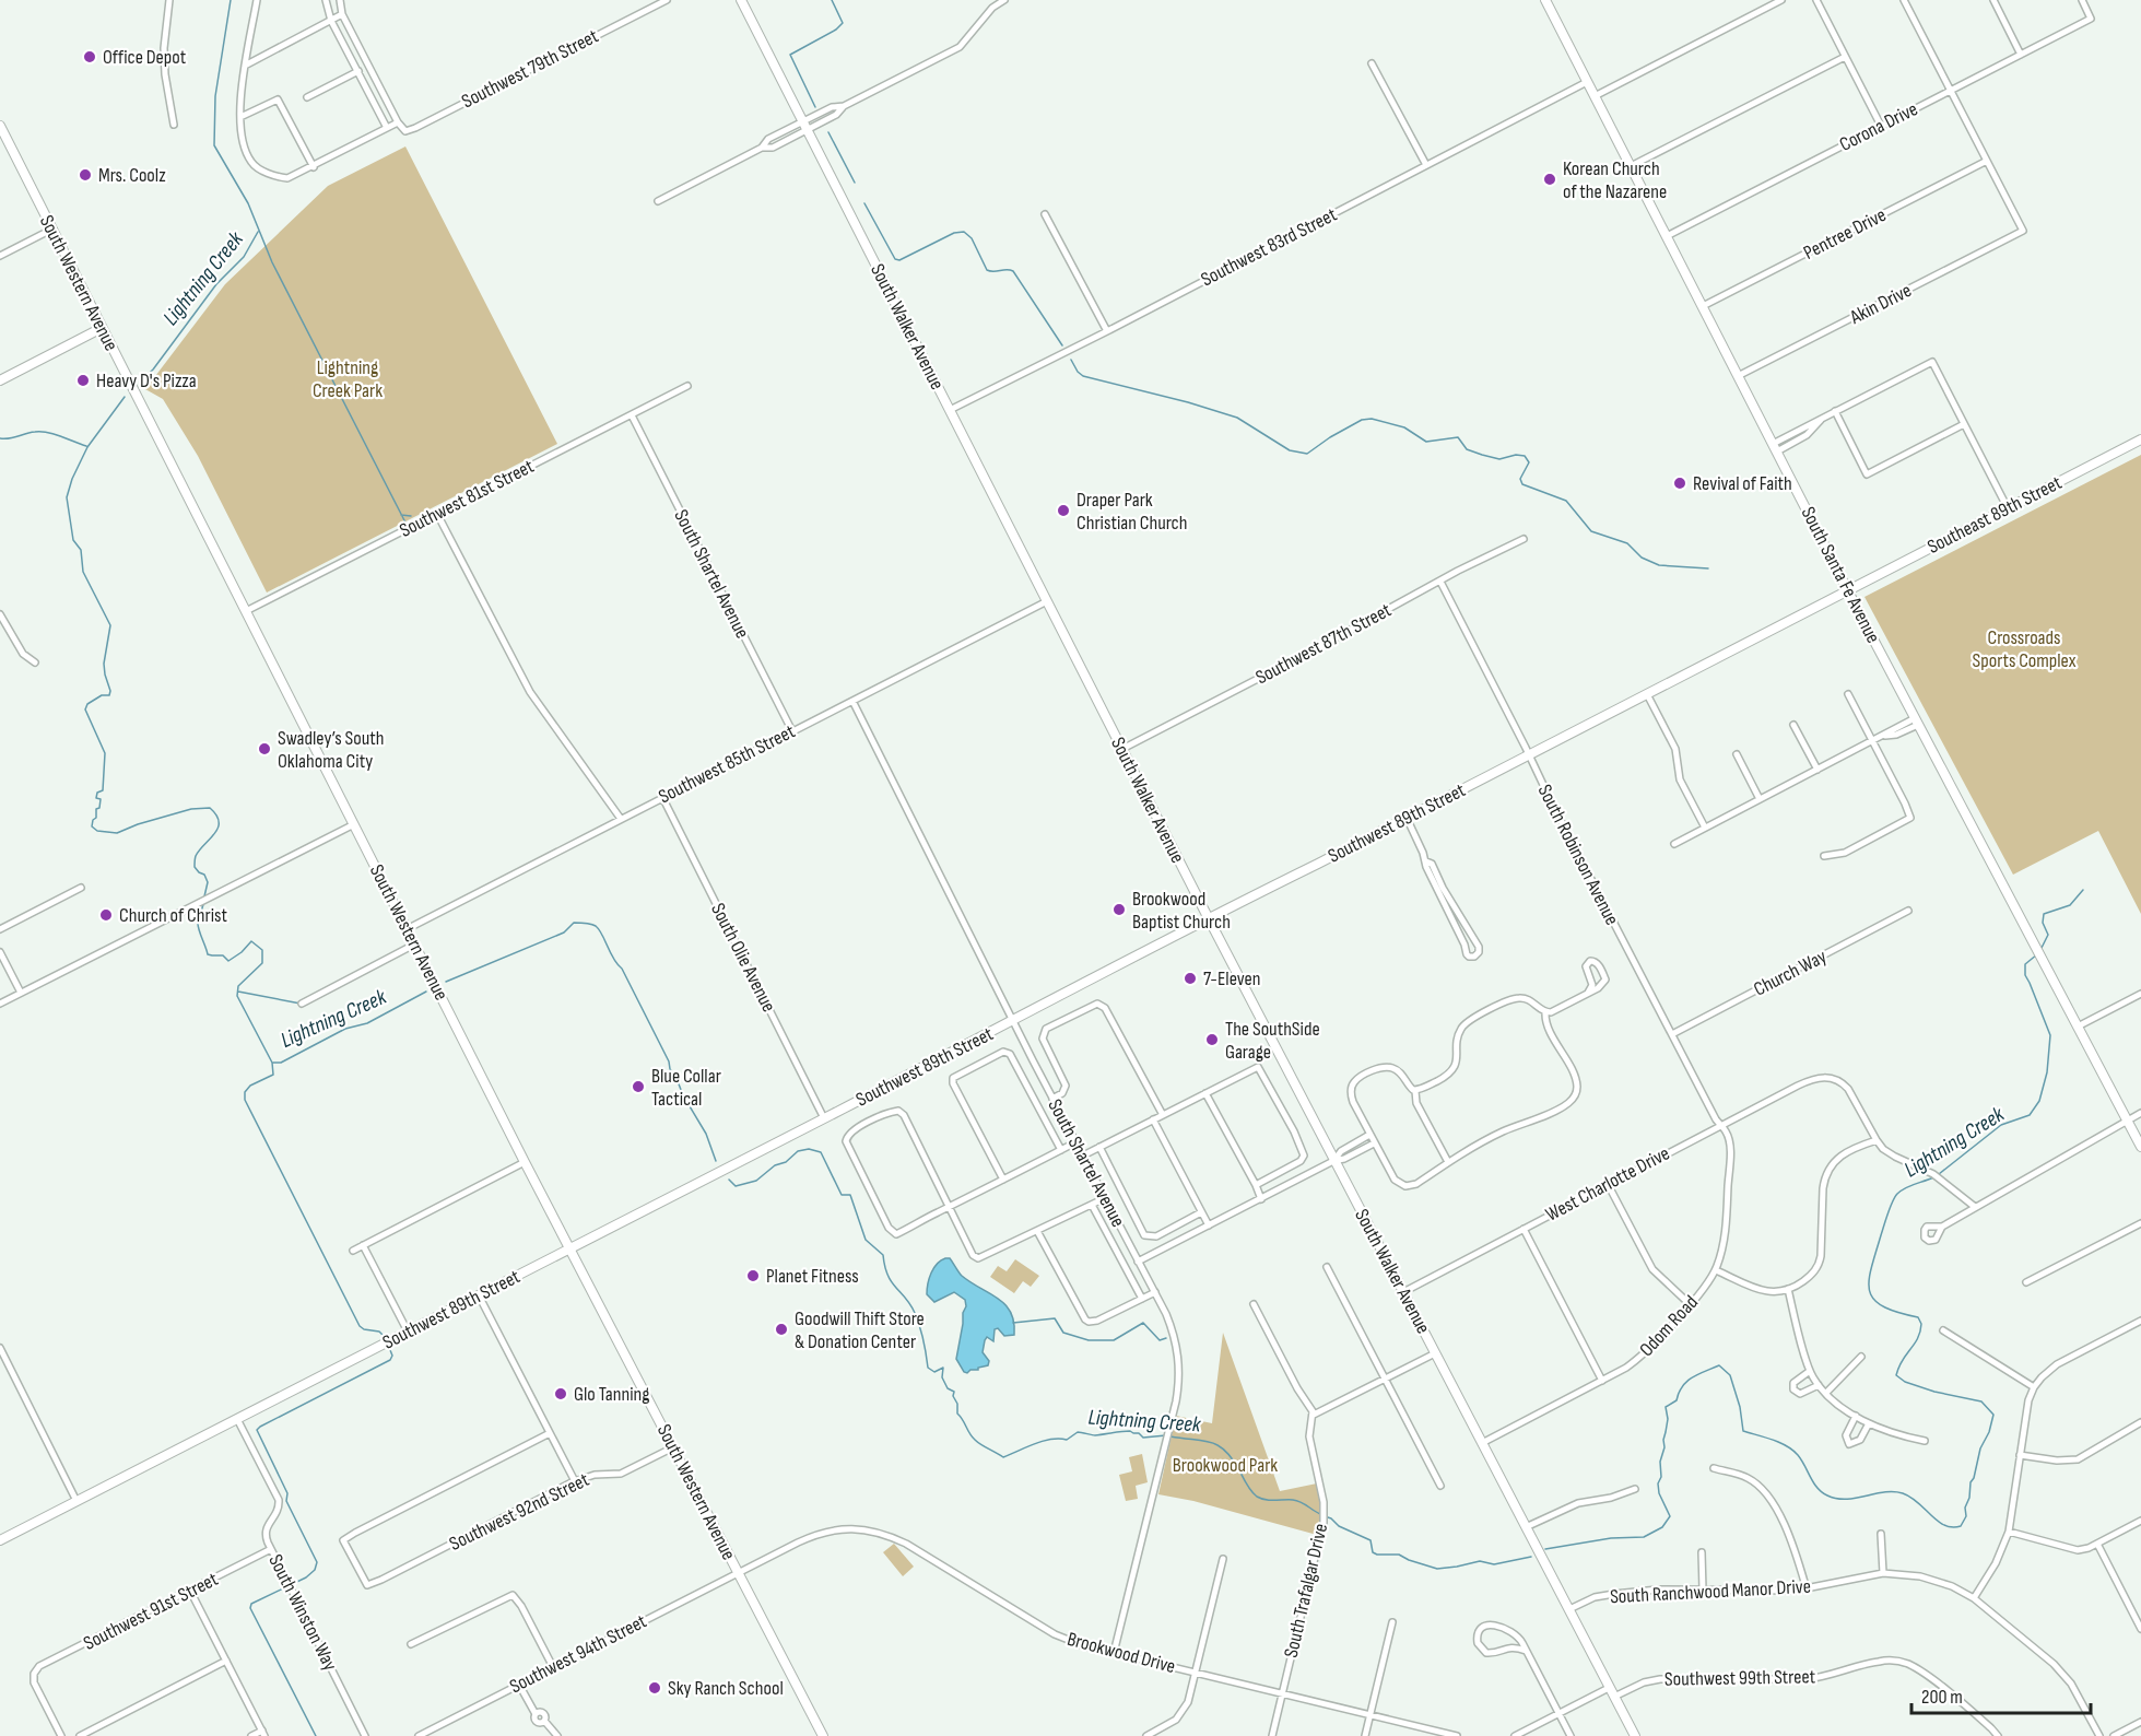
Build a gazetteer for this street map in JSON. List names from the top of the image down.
{
  "streets": {
    "main road": [
      "South Western Avenue",
      "South Walker Avenue",
      "Southeast 89th Street",
      "South Santa Fe Avenue",
      "Southwest 89th Street"
    ],
    "street": [
      "Southwest 79th Street",
      "Corona Drive",
      "Pentree Drive",
      "Southwest 83rd Street",
      "Akin Drive",
      "Southwest 81st Street",
      "South Shartel Avenue",
      "Southwest 87th Street",
      "Southwest 85th Street",
      "South Robinson Avenue",
      "South Olie Avenue",
      "Church Way",
      "West Charlotte Drive",
      "Odom Road",
      "Southwest 92nd Street",
      "South Trafalgar Drive",
      "South Ranchwood Manor Drive",
      "Southwest 91st Street",
      "South Winston Way",
      "Brookwood Drive",
      "Southwest 94th Street",
      "Southwest 99th Street"
    ]
  },
  "crossings": [
    ["Corona Drive", "South Santa Fe Avenue"],
    ["Pentree Drive", "Akin Drive"],
    ["Pentree Drive", "South Santa Fe Avenue"],
    ["Southwest 83rd Street", "South Walker Avenue"],
    ["Southwest 83rd Street", "South Santa Fe Avenue"],
    ["South Western Avenue", "Southwest 81st Street"],
    ["South Western Avenue", "Southwest 85th Street"],
    ["South Western Avenue", "Southwest 89th Street"],
    ["South Western Avenue", "Southwest 92nd Street"],
    ["South Western Avenue", "Brookwood Drive"],
    ["South Western Avenue", "Southwest 94th Street"],
    ["Akin Drive", "South Santa Fe Avenue"],
    ["South Walker Avenue", "Southwest 87th Street"],
    ["South Walker Avenue", "Southwest 85th Street"],
    ["South Walker Avenue", "Southwest 89th Street"],
    ["South Walker Avenue", "West Charlotte Drive"],
    ["South Walker Avenue", "Odom Road"],
    ["South Walker Avenue", "South Ranchwood Manor Drive"],
    ["South Walker Avenue", "Southwest 99th Street"],
    ["Southwest 81st Street", "South Shartel Avenue"],
    ["Southeast 89th Street", "South Santa Fe Avenue"],
    ["Southeast 89th Street", "Southwest 89th Street"],
    ["South Shartel Avenue", "Southwest 85th Street"],
    ["South Shartel Avenue", "Southwest 89th Street"],
    ["South Shartel Avenue", "Brookwood Drive"],
    ["South Santa Fe Avenue", "Southwest 89th Street"],
    ["Southwest 87th Street", "South Robinson Avenue"],
    ["Southwest 85th Street", "South Olie Avenue"],
    ["Southwest 89th Street", "South Robinson Avenue"],
    ["Southwest 89th Street", "South Olie Avenue"],
    ["Southwest 89th Street", "South Winston Way"],
    ["South Robinson Avenue", "Church Way"],
    ["South Robinson Avenue", "West Charlotte Drive"],
    ["South Robinson Avenue", "Odom Road"],
    ["West Charlotte Drive", "Odom Road"],
    ["South Trafalgar Drive", "Brookwood Drive"],
    ["Southwest 91st Street", "South Winston Way"],
    ["Brookwood Drive", "Southwest 94th Street"]
  ],
  "water": ["Lightning Creek"],
  "parks": ["Lightning Creek Park", "Crossroads Sports Complex", "Brookwood Park"],
  "places": [
    "Office Depot",
    "Mrs. Coolz",
    "Korean Church of the Nazarene",
    "Heavy D's Pizza",
    "Revival of Faith",
    "Draper Park Christian Church",
    "Swadley’s South Oklahoma City",
    "Brookwood Baptist Church",
    "Church of Christ",
    "7-Eleven",
    "The SouthSide Garage",
    "Blue Collar Tactical",
    "Planet Fitness",
    "Goodwill Thift Store & Donation Center",
    "Glo Tanning",
    "Sky Ranch School"
  ],
  "scale_bar": "200 m"
}
